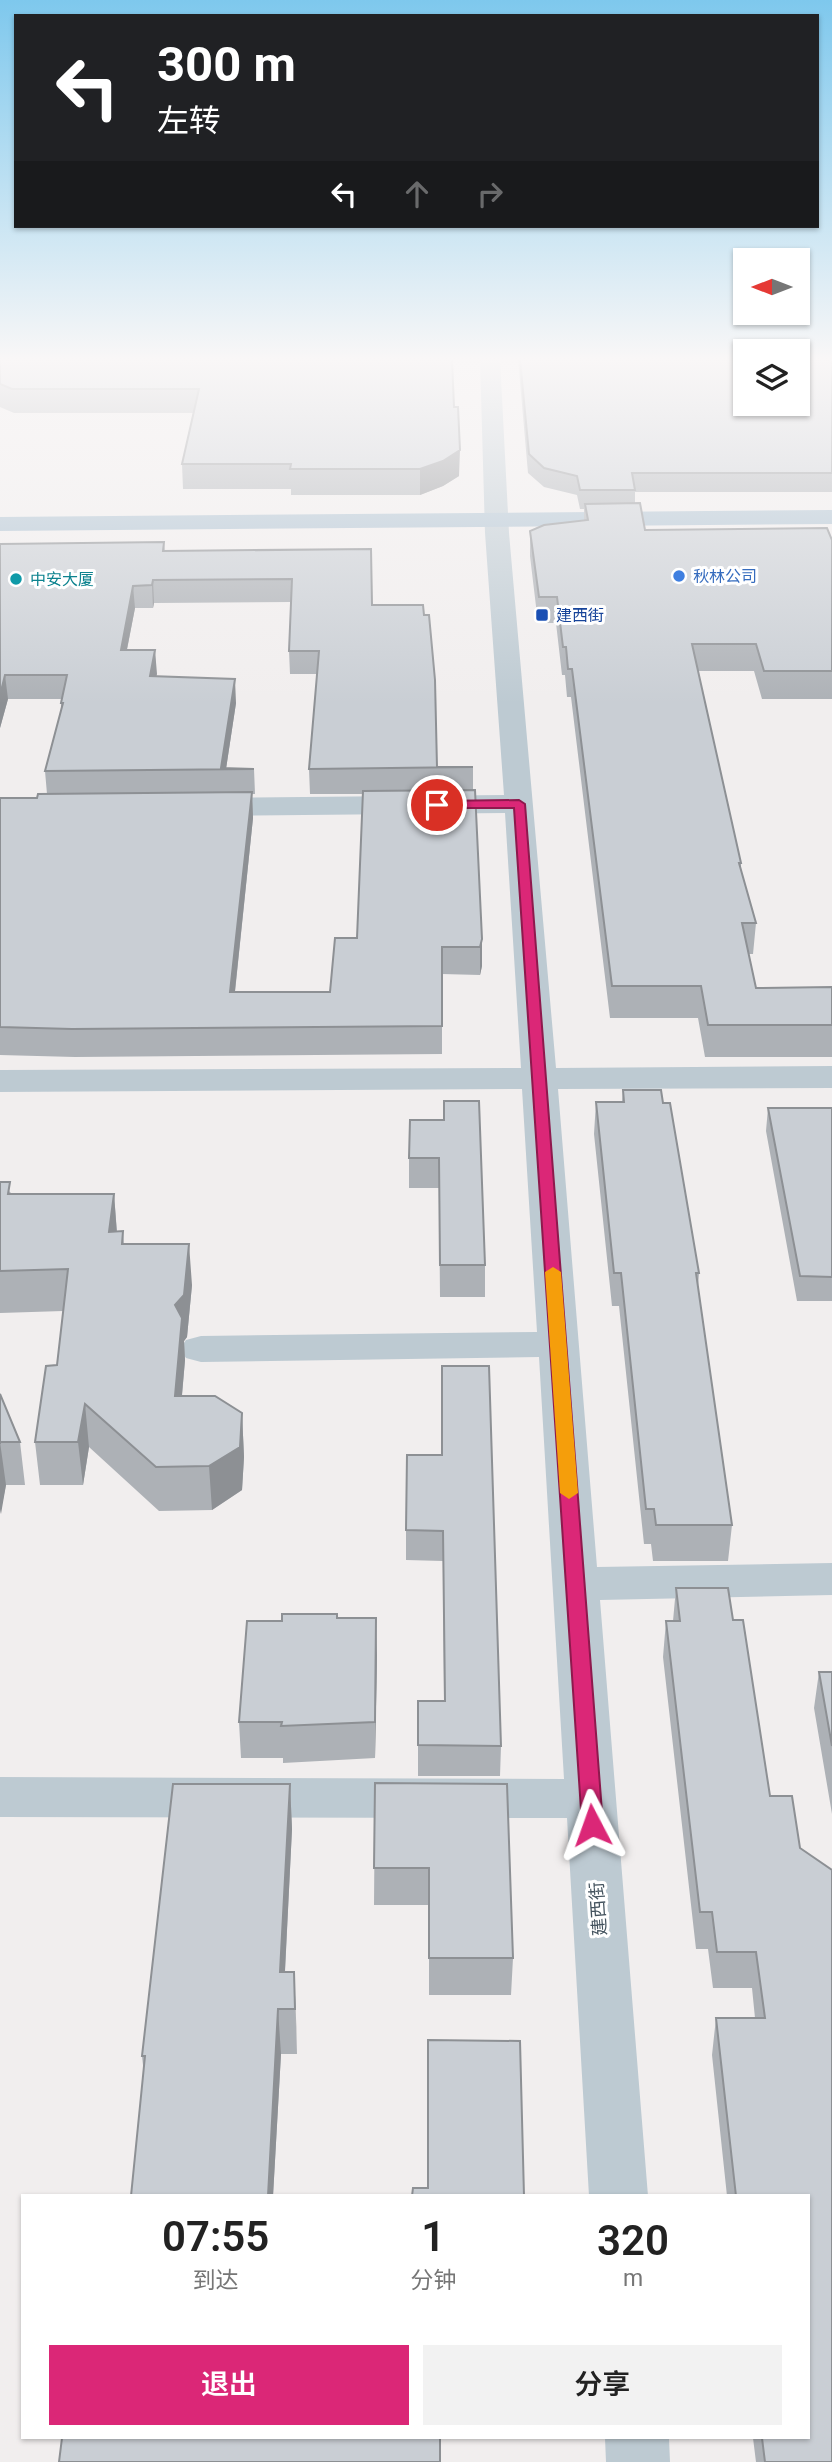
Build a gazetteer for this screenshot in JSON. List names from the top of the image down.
{
  "streets": {
    "street": ["建西街"]
  },
  "places": {
    "other": ["秋林公司", "中安大厦"],
    "transit": ["建西街"]
  },
  "north": "left",
  "page": {
    "turn": ["300 m", "左转"],
    "eta": [
      "07:55",
      "到达",
      "1",
      "分钟",
      "320",
      "m"
    ],
    "buttons": ["退出", "分享"]
  }
}
